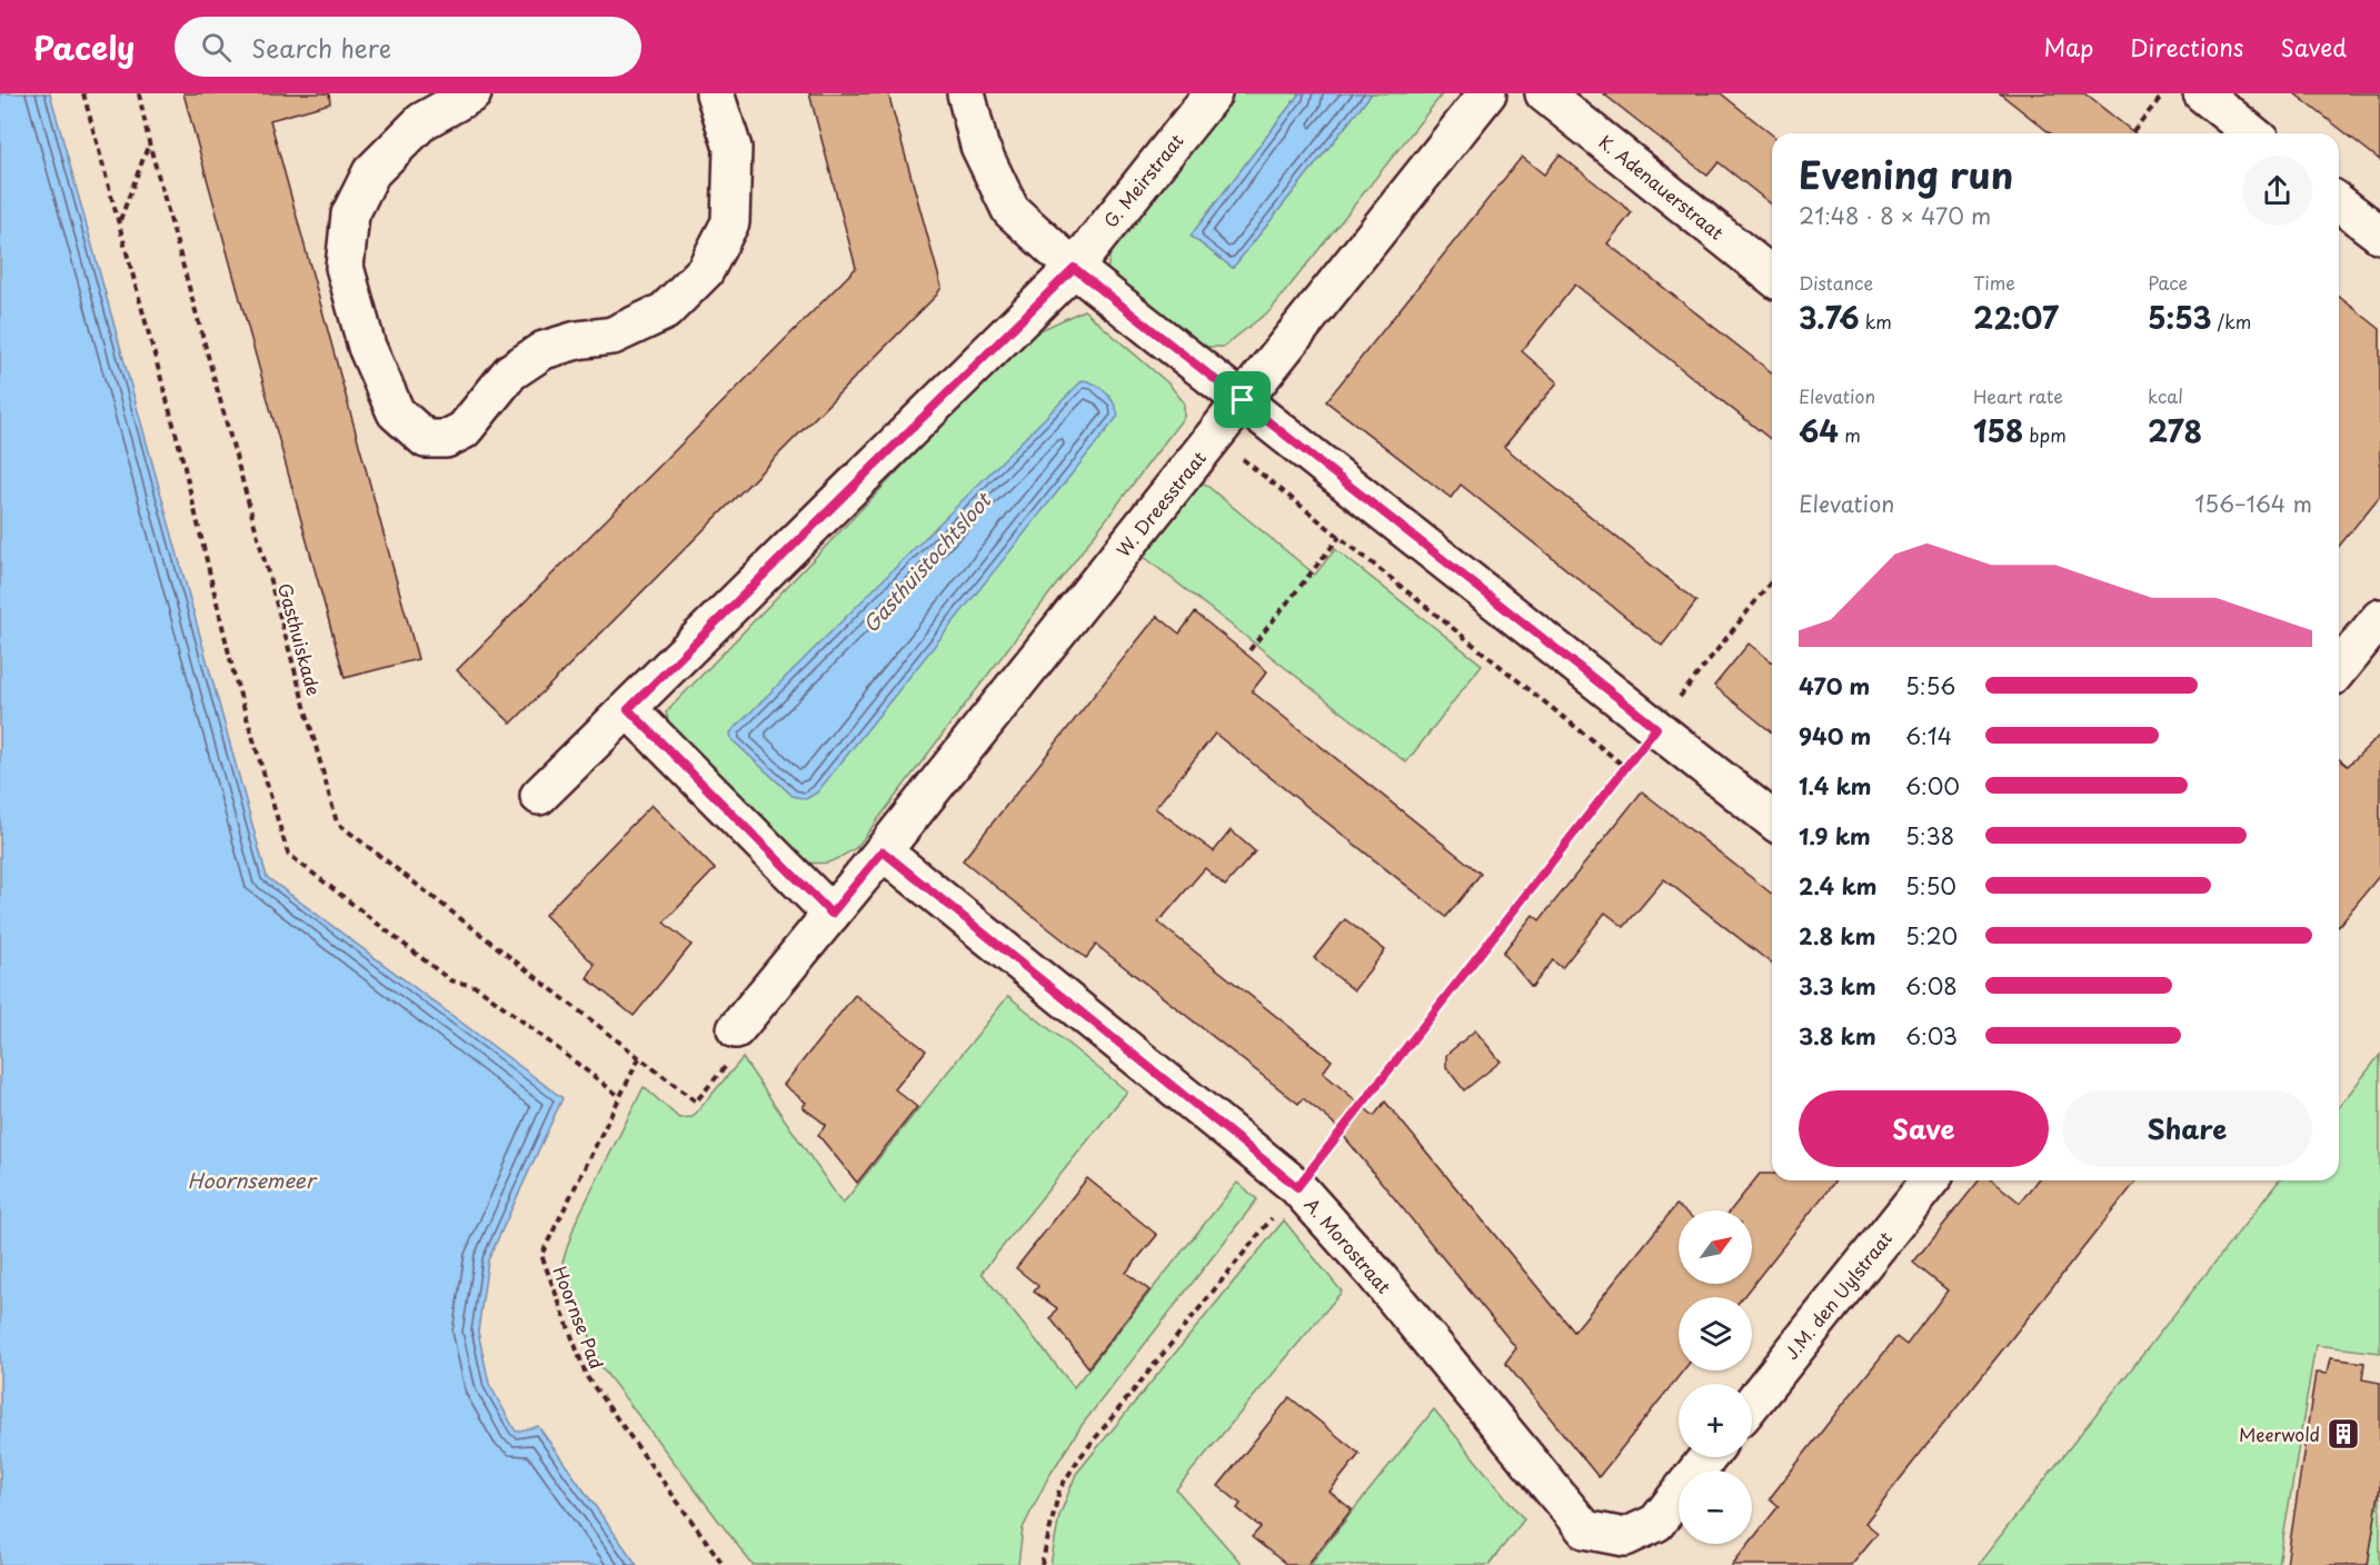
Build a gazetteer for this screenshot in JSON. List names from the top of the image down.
{
  "streets": {
    "street": [
      "G. Meirstraat",
      "K. Adenauerstraat",
      "W. Dreesstraat",
      "A. Morostraat",
      "J.M. den Uylstraat"
    ],
    "path": ["Gasthuiskade", "Hoornse Pad"]
  },
  "crossings": [
    ["W. Dreesstraat", "Gasthuiskade"],
    ["W. Dreesstraat", "A. Morostraat"],
    ["Gasthuiskade", "Hoornse Pad"]
  ],
  "water": ["Gasthuistochtsloot", "Hoornsemeer"],
  "places": {
    "building": ["Meerwold"]
  },
  "north": "top right",
  "page": {
    "header": "Pacely",
    "search": "Search here",
    "nav": ["Map", "Directions", "Saved"],
    "heading": ["Evening run", "21:48 · 8 × 470 m"],
    "stats": [
      ["Distance", "3.76 km"],
      ["Time", "22:07"],
      ["Pace", "5:53 /km"],
      ["Elevation", "64 m"],
      ["Heart rate", "158 bpm"],
      ["kcal", "278"]
    ],
    "chart": ["Elevation", "156–164 m"],
    "list": [
      {
        "name": "470 m",
        "note": "5:56"
      },
      {
        "name": "940 m",
        "note": "6:14"
      },
      {
        "name": "1.4 km",
        "note": "6:00"
      },
      {
        "name": "1.9 km",
        "note": "5:38"
      },
      {
        "name": "2.4 km",
        "note": "5:50"
      },
      {
        "name": "2.8 km",
        "note": "5:20"
      },
      {
        "name": "3.3 km",
        "note": "6:08"
      },
      {
        "name": "3.8 km",
        "note": "6:03"
      }
    ],
    "buttons": ["Save", "Share"],
    "map_buttons": ["+", "−"]
  }
}
